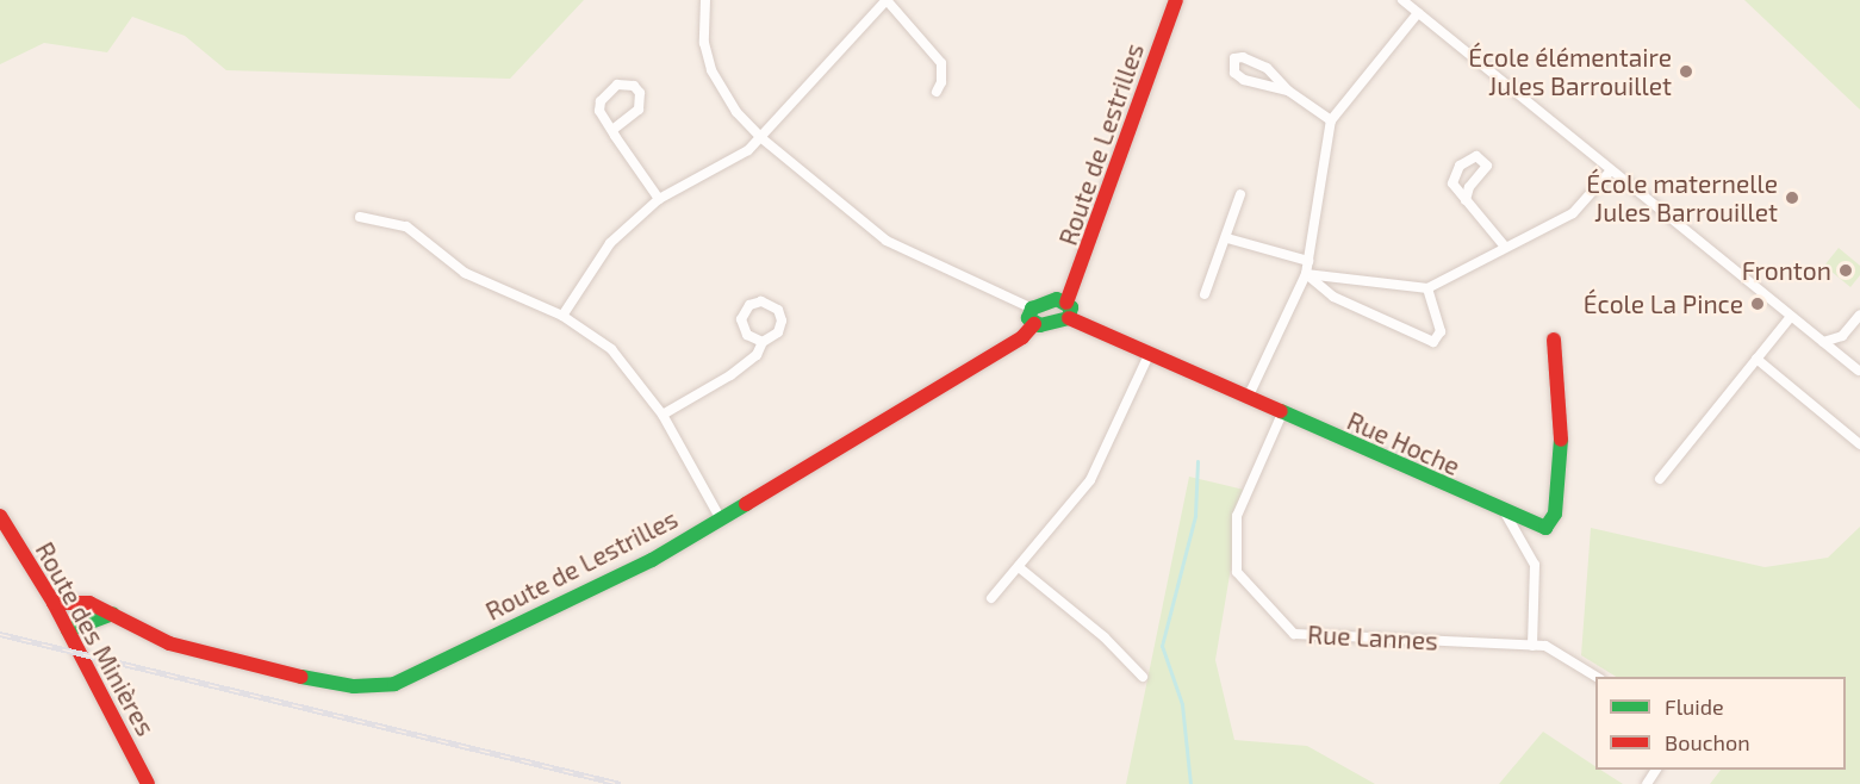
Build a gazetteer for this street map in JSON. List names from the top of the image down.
{
  "streets": {
    "street": [
      "Route de Lestrilles",
      "Rue Hoche",
      "Rue Lannes",
      "Route des Minières"
    ]
  },
  "crossings": [
    ["Route de Lestrilles", "Rue Hoche"],
    ["Route de Lestrilles", "Route des Minières"],
    ["Rue Hoche", "Rue Lannes"]
  ],
  "places": [
    "École élémentaire Jules Barrouillet",
    "École maternelle Jules Barrouillet",
    "Fronton",
    "École La Pince"
  ],
  "legend": ["Fluide", "Bouchon"]
}
